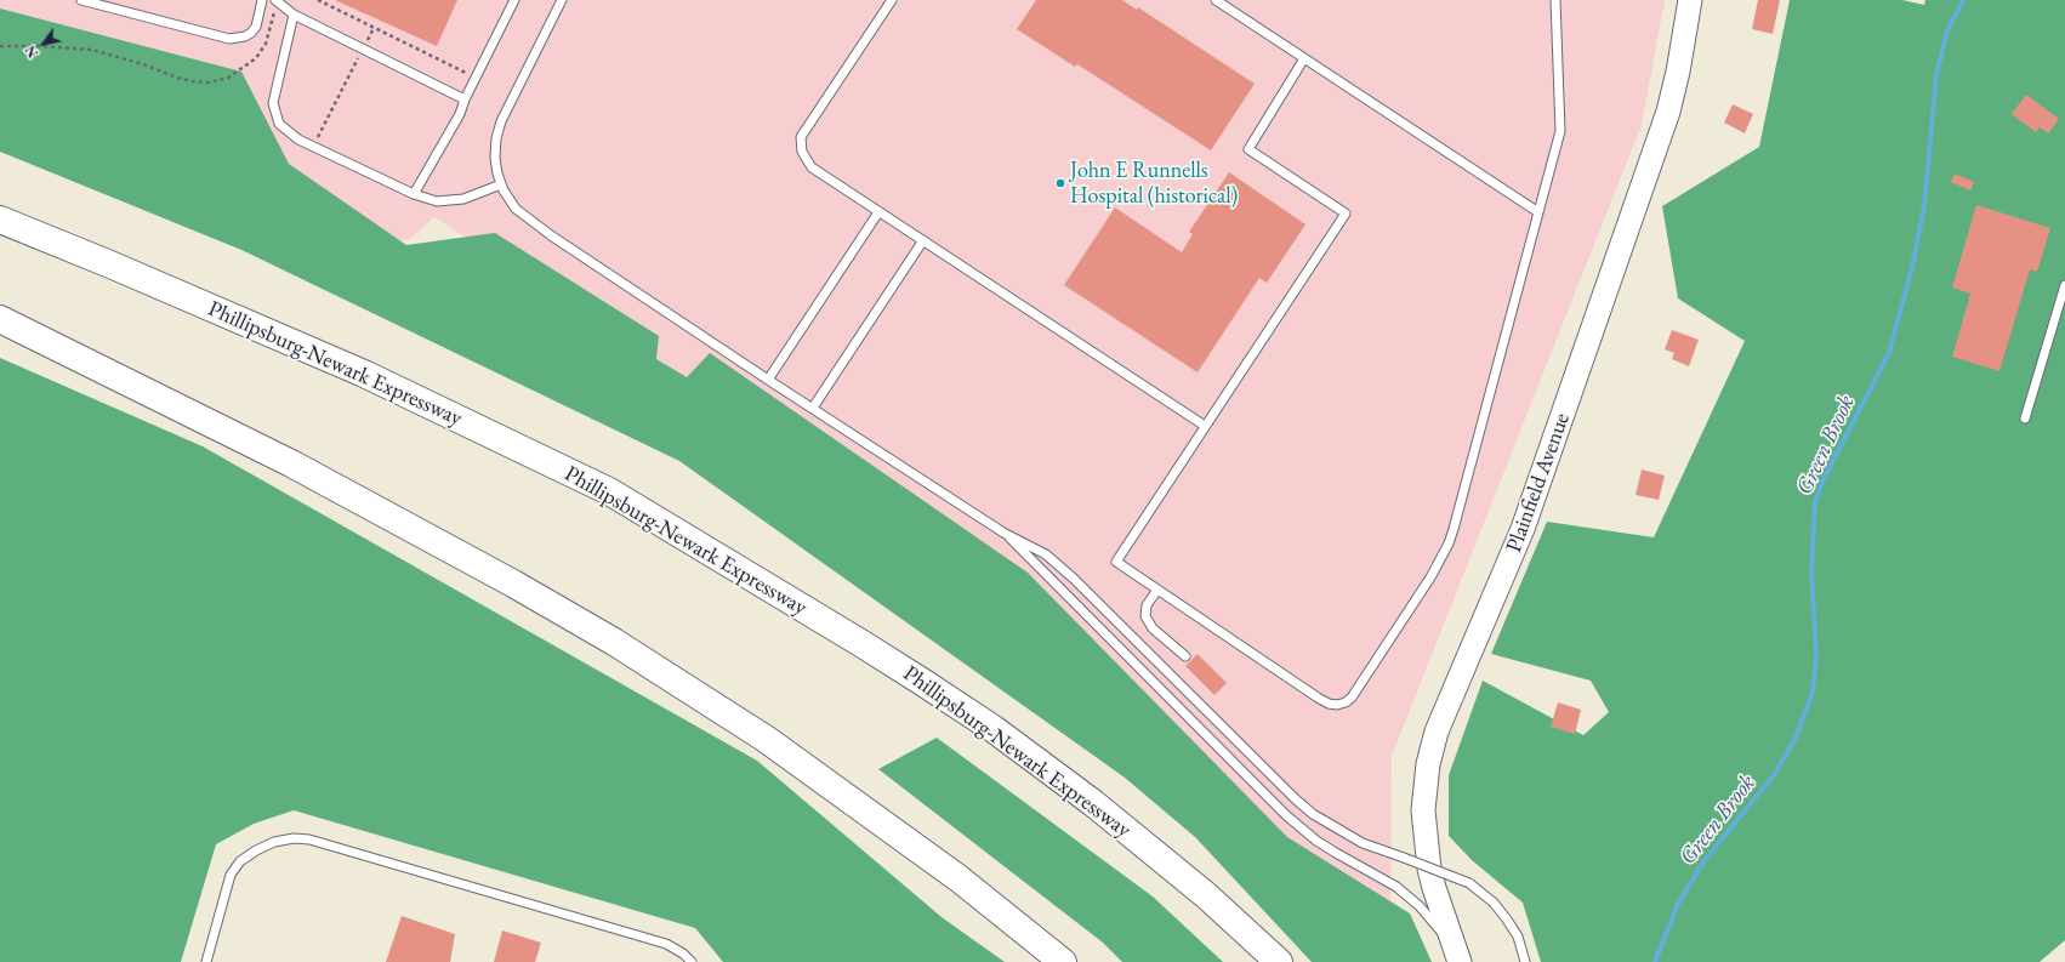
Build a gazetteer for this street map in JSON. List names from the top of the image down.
{
  "streets": {
    "highway": ["Phillipsburg-Newark Expressway"],
    "main road": ["Plainfield Avenue"]
  },
  "water": ["Green Brook"],
  "places": ["John E Runnells Hospital (historical)"],
  "north": "bottom left"
}
